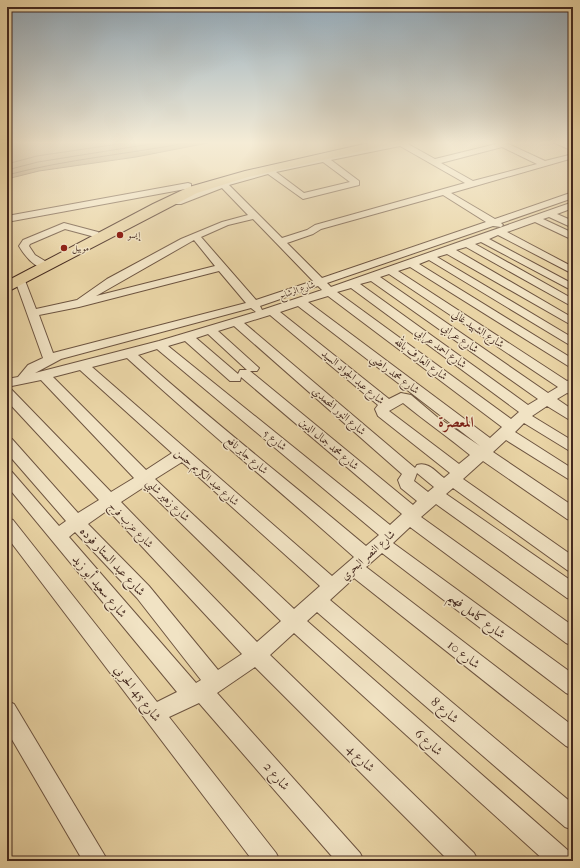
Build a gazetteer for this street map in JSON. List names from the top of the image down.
{
  "streets": {
    "street": [
      "شارع الرشاح",
      "شارع الشهيد غالي",
      "شارع عرابي",
      "شارع احمد عرابي",
      "شارع العارف بالله",
      "شارع محمد راضي",
      "شارع عبد الجواد السيد",
      "شارع النور المحمدي",
      "شارع 5",
      "شارع محمد جمال الدين",
      "شارع جابر نافع",
      "شارع عبد الكريم حسن",
      "شارع زهير شلبي",
      "شارع عزب فرج",
      "شارع النصر البحري",
      "شارع عبد الستار فوده",
      "شارع سعيد أبو زيد",
      "شارع كامل فهيم",
      "شارع 10",
      "شارع 45 الحربي",
      "شارع 8",
      "شارع 6",
      "شارع 4",
      "شارع 2"
    ]
  },
  "crossings": [
    ["شارع الرشاح", "شارع الشهيد غالي"],
    ["شارع الرشاح", "شارع عرابي"],
    ["شارع الرشاح", "شارع احمد عرابي"],
    ["شارع الرشاح", "شارع العارف بالله"],
    ["شارع الرشاح", "شارع محمد راضي"],
    ["شارع الرشاح", "شارع عبد الجواد السيد"],
    ["شارع الرشاح", "شارع النور المحمدي"],
    ["شارع الرشاح", "شارع 5"],
    ["شارع الرشاح", "شارع جابر نافع"],
    ["شارع الرشاح", "شارع عبد الكريم حسن"],
    ["شارع الرشاح", "شارع زهير شلبي"],
    ["شارع الشهيد غالي", "شارع النصر البحري"],
    ["شارع عرابي", "شارع النصر البحري"],
    ["شارع احمد عرابي", "شارع العارف بالله"],
    ["شارع احمد عرابي", "شارع النصر البحري"],
    ["شارع العارف بالله", "شارع النصر البحري"],
    ["شارع محمد راضي", "شارع النصر البحري"],
    ["شارع عبد الجواد السيد", "شارع النور المحمدي"],
    ["شارع عبد الجواد السيد", "شارع النصر البحري"],
    ["شارع النور المحمدي", "شارع النصر البحري"],
    ["شارع 5", "شارع النصر البحري"],
    ["شارع 5", "شارع كامل فهيم"],
    ["شارع محمد جمال الدين", "شارع النصر البحري"],
    ["شارع جابر نافع", "شارع النصر البحري"],
    ["شارع جابر نافع", "شارع 10"],
    ["شارع عبد الكريم حسن", "شارع النصر البحري"],
    ["شارع زهير شلبي", "شارع النصر البحري"],
    ["شارع زهير شلبي", "شارع 6"],
    ["شارع عزب فرج", "شارع النصر البحري"],
    ["شارع عزب فرج", "شارع 4"],
    ["شارع النصر البحري", "شارع عبد الستار فوده"],
    ["شارع النصر البحري", "شارع سعيد أبو زيد"],
    ["شارع النصر البحري", "شارع كامل فهيم"],
    ["شارع النصر البحري", "شارع 10"],
    ["شارع النصر البحري", "شارع 45 الحربي"],
    ["شارع النصر البحري", "شارع 8"],
    ["شارع النصر البحري", "شارع 6"],
    ["شارع النصر البحري", "شارع 4"],
    ["شارع النصر البحري", "شارع 2"],
    ["شارع عبد الستار فوده", "شارع سعيد أبو زيد"],
    ["شارع عبد الستار فوده", "شارع 2"],
    ["شارع سعيد أبو زيد", "شارع 2"]
  ],
  "districts": ["المعصرة"],
  "places": ["إيسو", "موبيل"]
}
